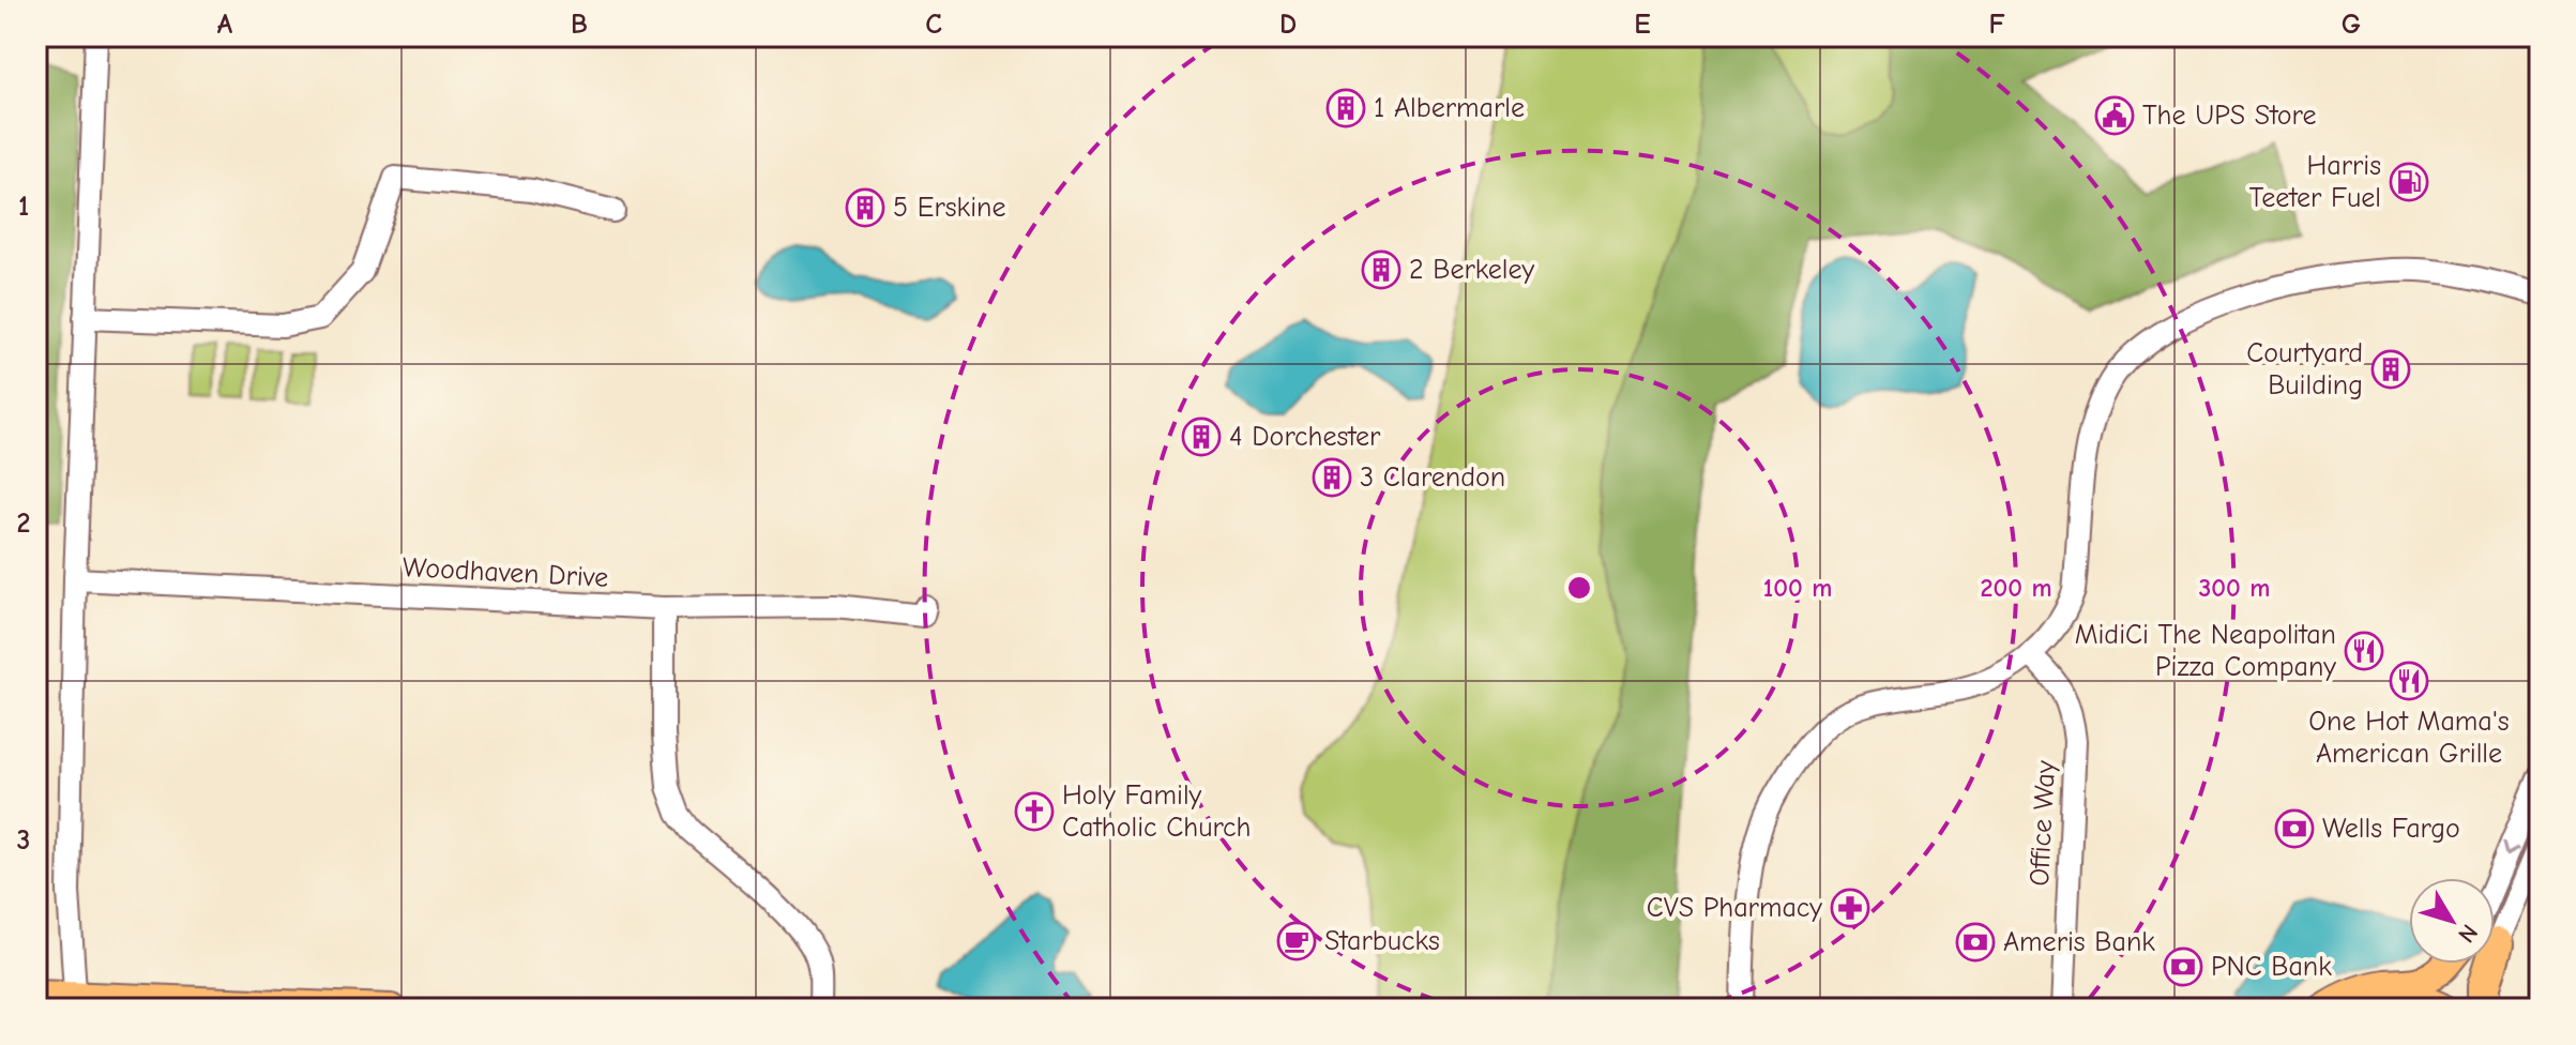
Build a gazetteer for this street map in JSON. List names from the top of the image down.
{
  "streets": {
    "street": ["Woodhaven Drive", "Office Way"]
  },
  "places": {
    "building": [
      "1 Albermarle",
      "5 Erskine",
      "2 Berkeley",
      "Courtyard Building",
      "4 Dorchester",
      "3 Clarendon"
    ],
    "public building": ["The UPS Store"],
    "fuel station": ["Harris Teeter Fuel"],
    "restaurant": ["MidiCi The Neapolitan Pizza Company", "One Hot Mama's American Grille"],
    "church": ["Holy Family Catholic Church"],
    "bank": ["Wells Fargo", "Ameris Bank", "PNC Bank"],
    "pharmacy": ["CVS Pharmacy"],
    "cafe": ["Starbucks"]
  },
  "north": "bottom right",
  "grid": {
    "columns": [
      "A",
      "B",
      "C",
      "D",
      "E",
      "F",
      "G"
    ],
    "rows": ["1", "2", "3"]
  },
  "rings": ["100 m", "200 m", "300 m"]
}
